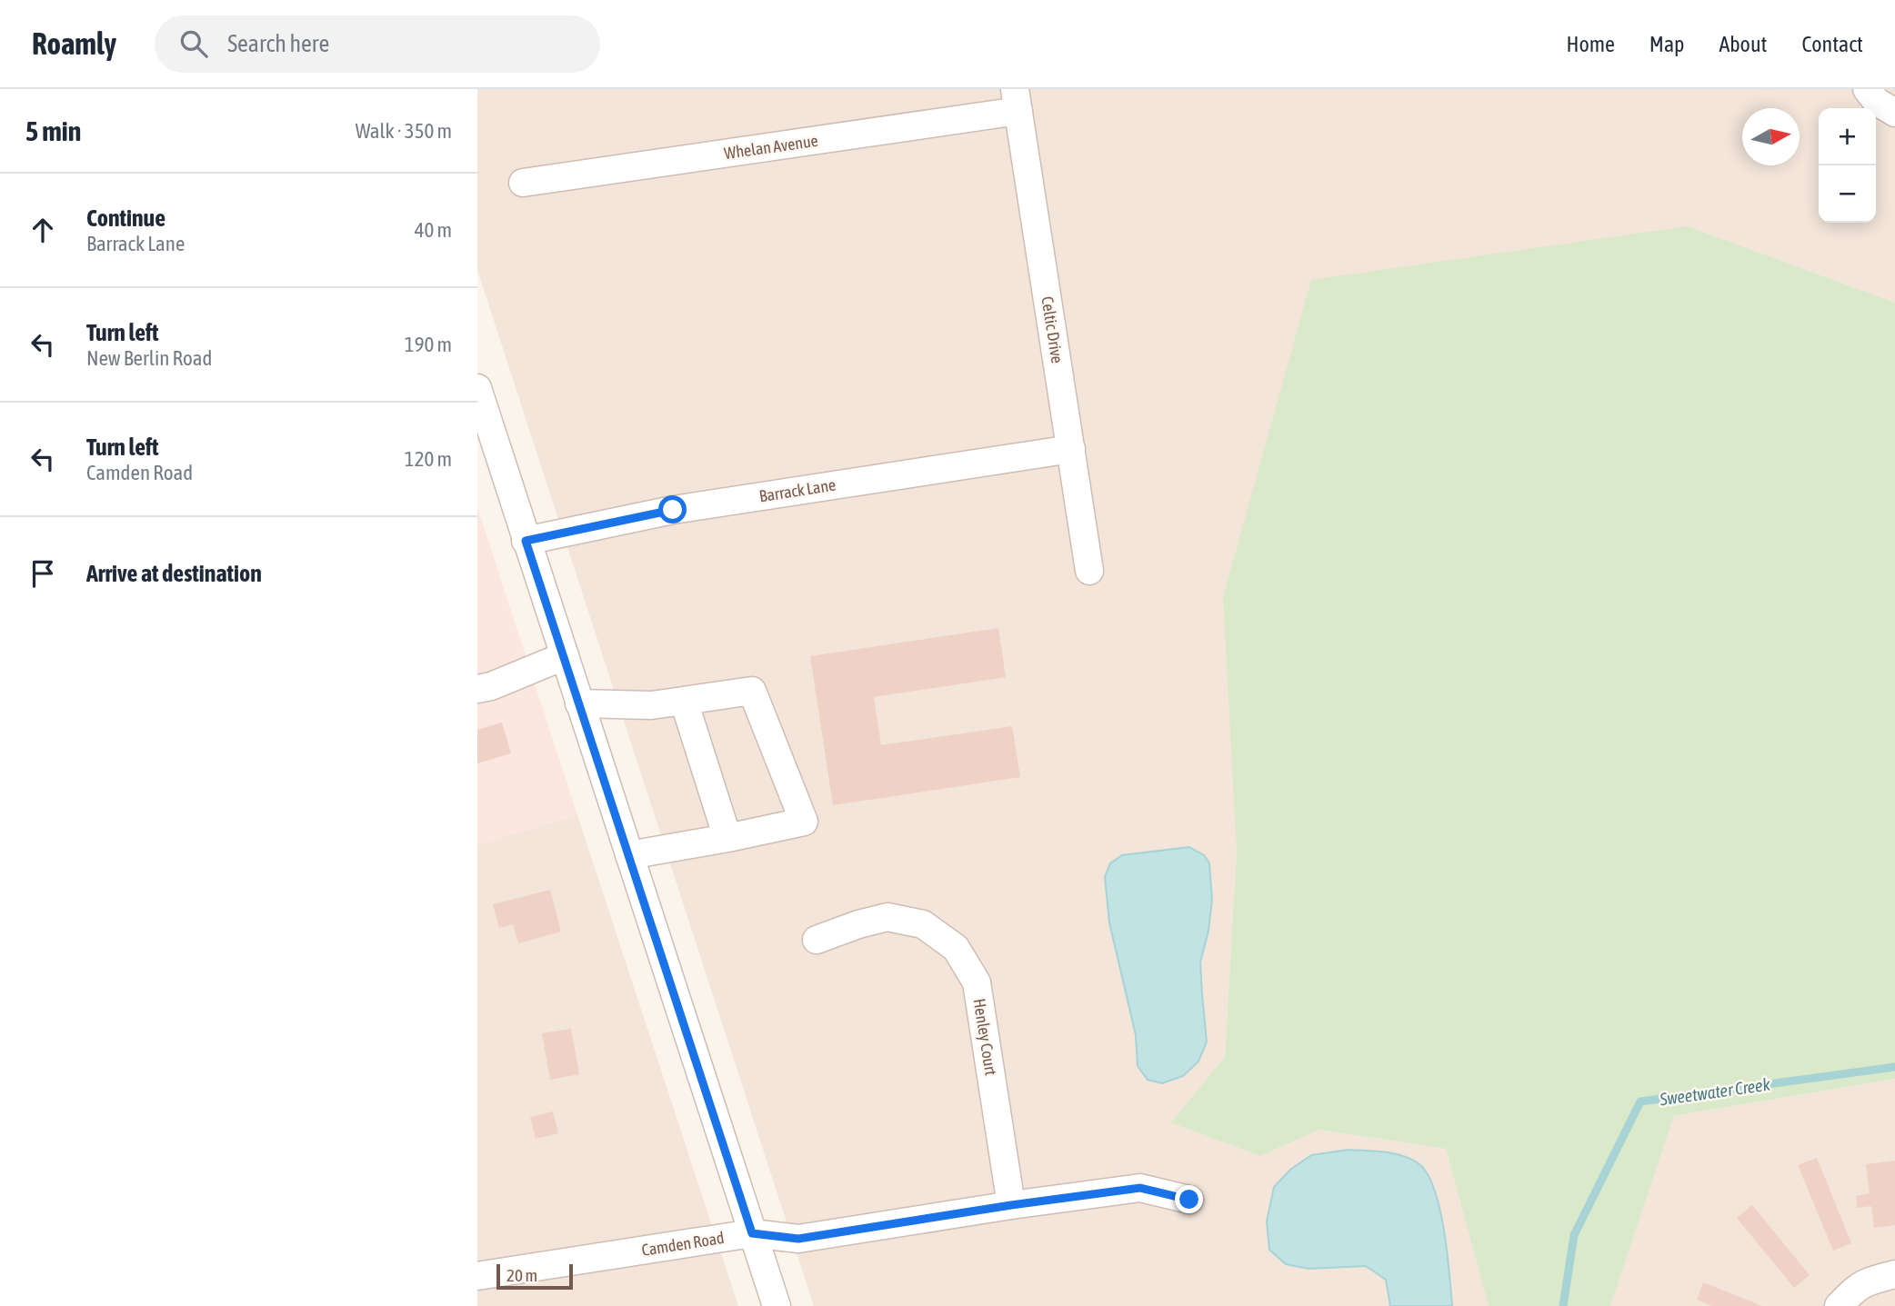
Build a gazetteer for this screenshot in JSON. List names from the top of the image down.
{
  "streets": {
    "street": [
      "Whelan Avenue",
      "Celtic Drive",
      "Barrack Lane",
      "Henley Court",
      "Camden Road"
    ]
  },
  "crossings": [
    ["Whelan Avenue", "Celtic Drive"],
    ["Celtic Drive", "Barrack Lane"],
    ["Henley Court", "Camden Road"]
  ],
  "water": ["Sweetwater Creek"],
  "scale_bar": "20 m",
  "north": "right",
  "page": {
    "header": "Roamly",
    "search": "Search here",
    "nav": [
      "Home",
      "Map",
      "About",
      "Contact"
    ],
    "heading": ["5 min", "Walk · 350 m"],
    "map_buttons": ["+", "−"],
    "list": [
      ["Continue", "Barrack Lane", "40 m"],
      ["Turn left", "New Berlin Road", "190 m"],
      ["Turn left", "Camden Road", "120 m"],
      "Arrive at destination"
    ],
    "scale": "20 m"
  }
}
